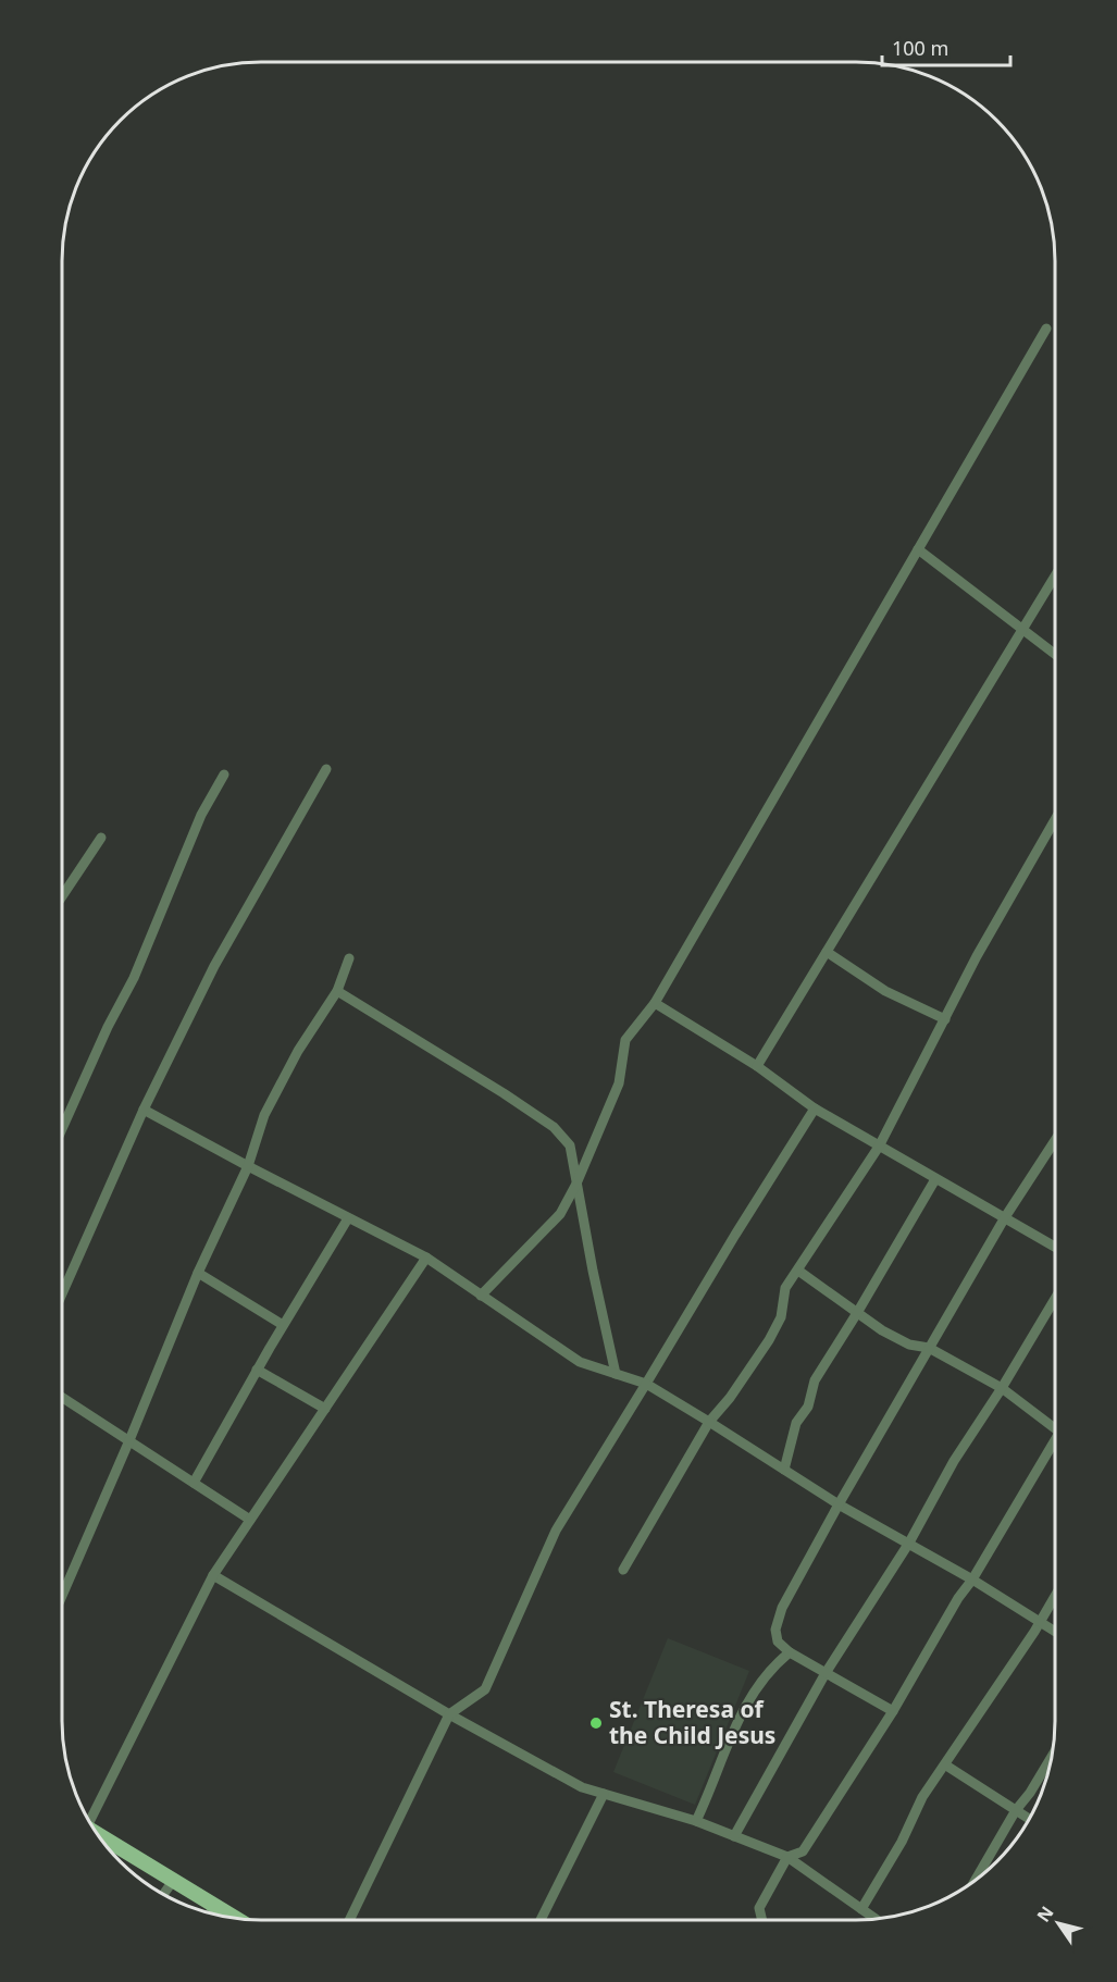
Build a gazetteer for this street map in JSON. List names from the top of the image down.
{
  "places": ["St. Theresa of the Child Jesus"],
  "scale_bar": "100 m",
  "north": "top left"
}
